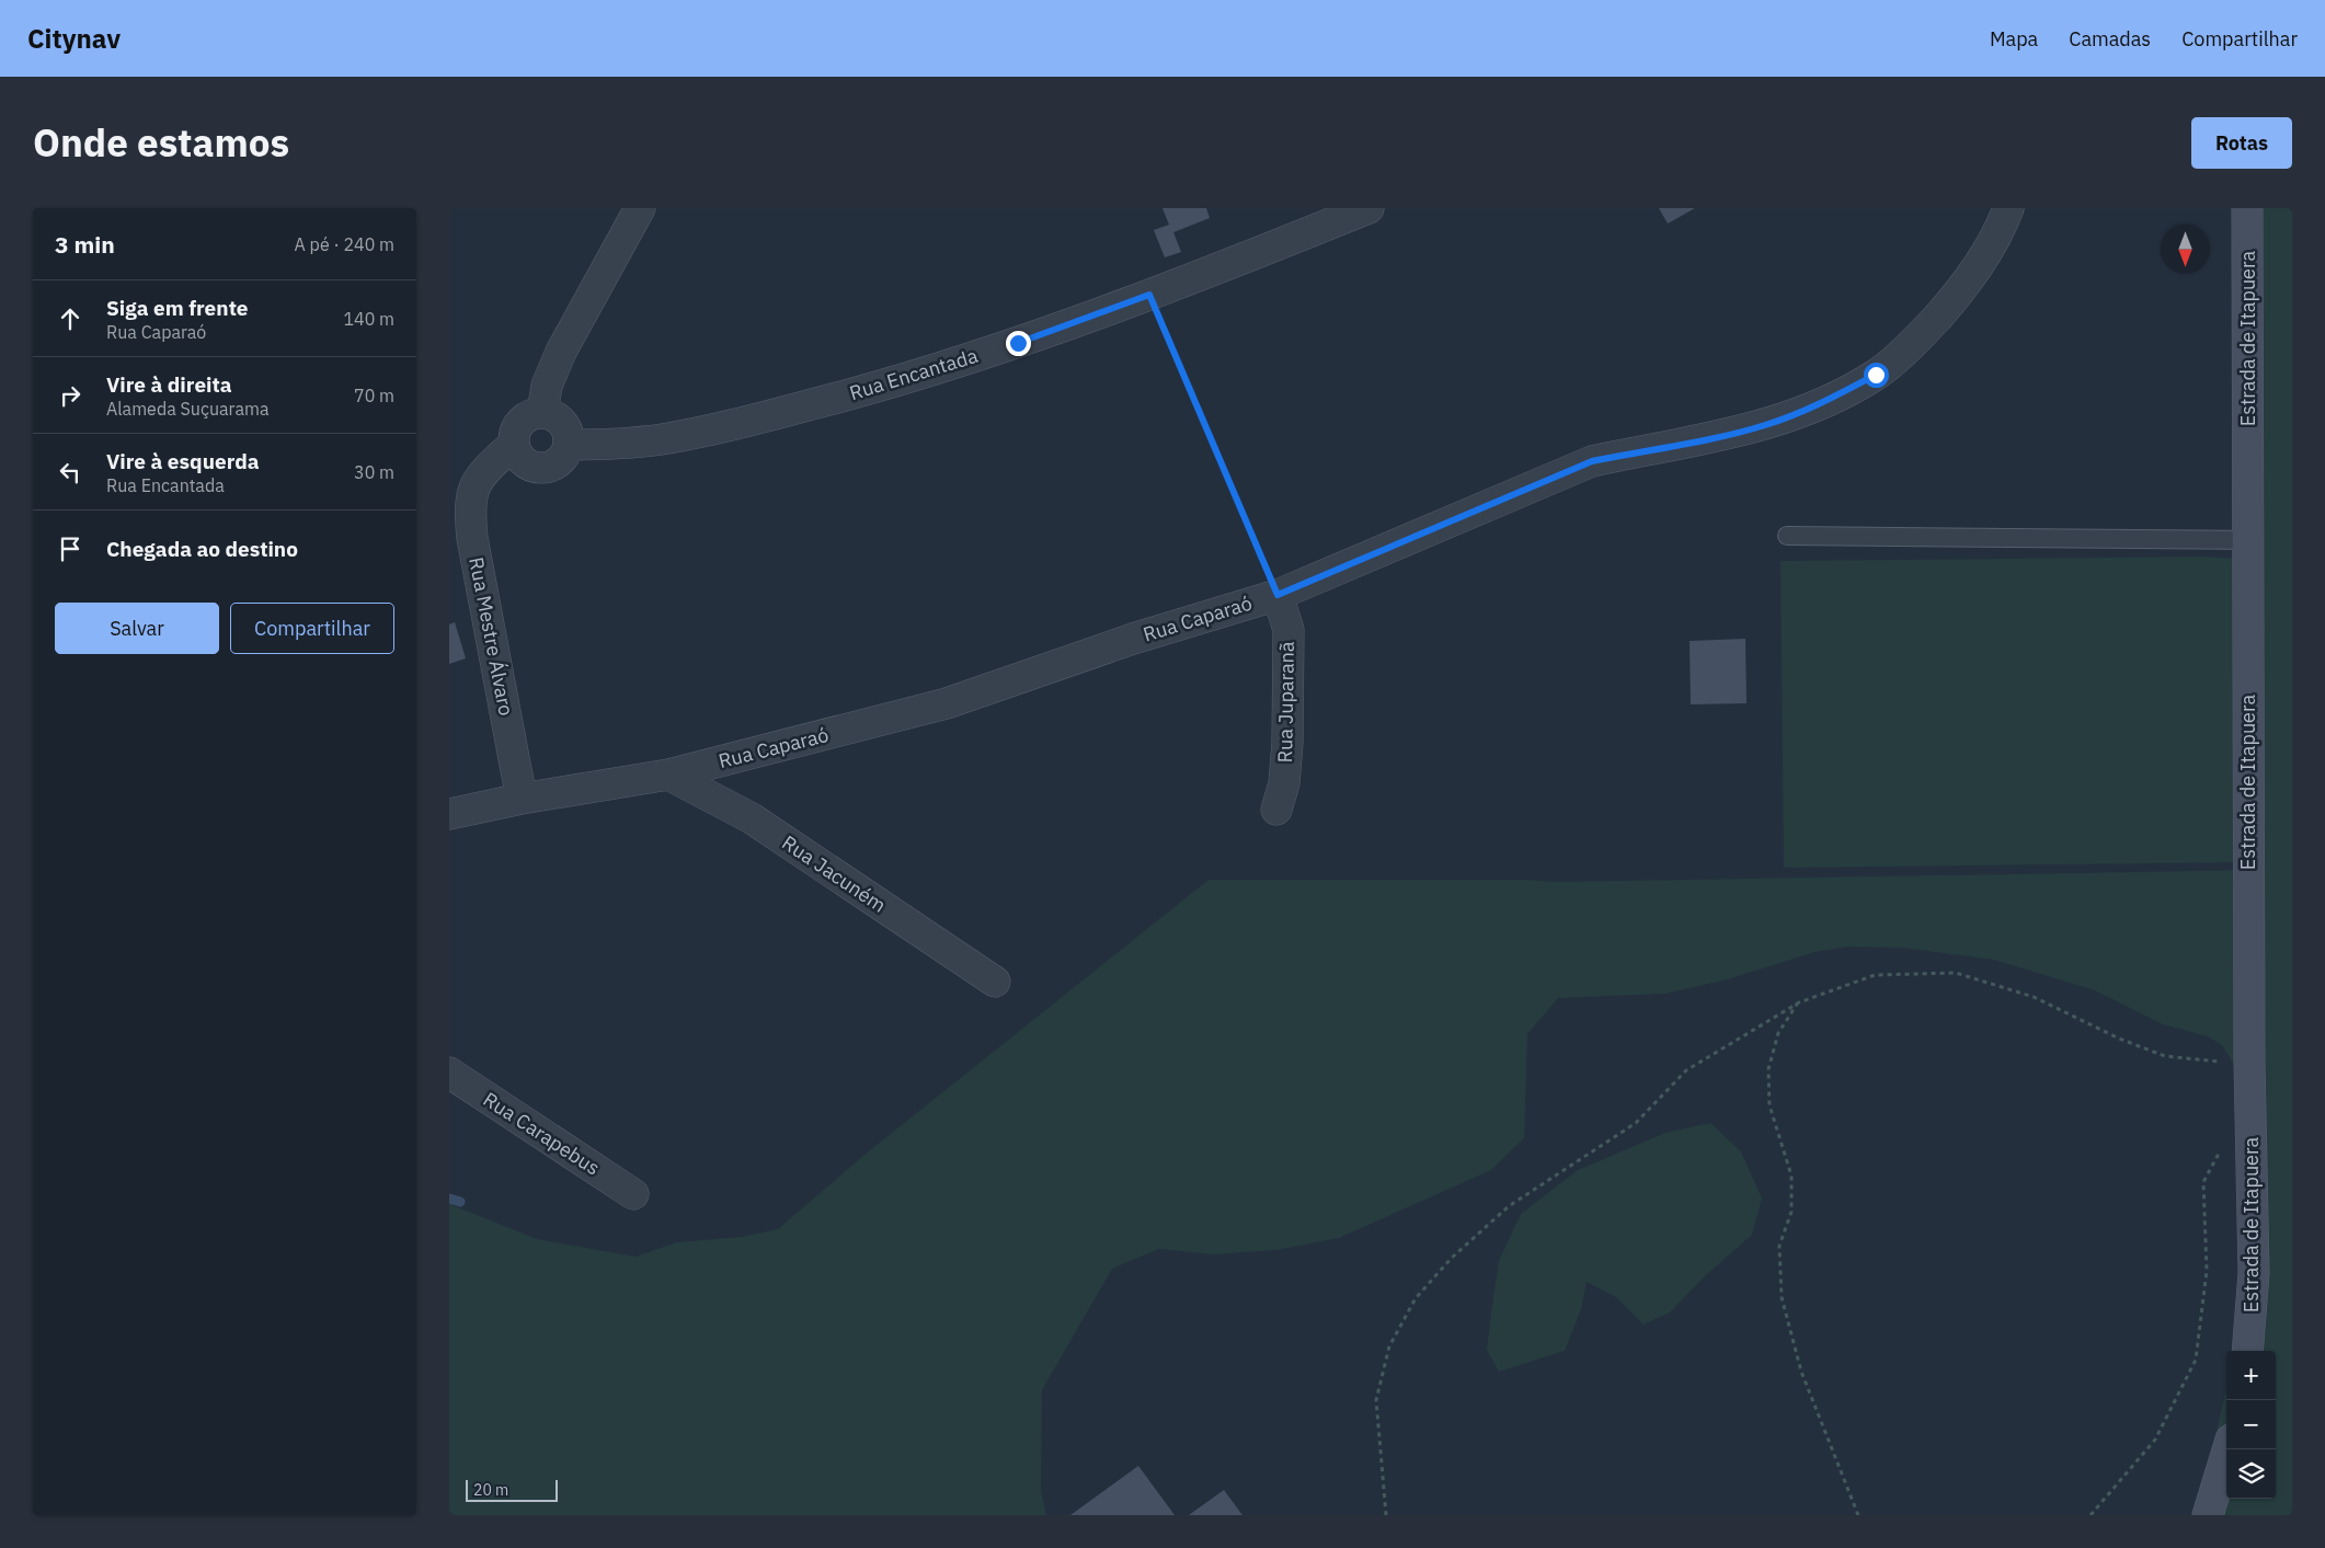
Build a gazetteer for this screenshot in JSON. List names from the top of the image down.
{
  "streets": {
    "street": [
      "Estrada de Itapuera",
      "Rua Encantada",
      "Rua Caparaó",
      "Rua Mestre Álvaro",
      "Rua Juparanã",
      "Rua Jacuném",
      "Rua Carapebus"
    ]
  },
  "crossings": [
    ["Rua Encantada", "Rua Mestre Álvaro"],
    ["Rua Caparaó", "Rua Mestre Álvaro"],
    ["Rua Caparaó", "Rua Juparanã"],
    ["Rua Caparaó", "Rua Jacuném"]
  ],
  "scale_bar": "20 m",
  "north": "bottom",
  "page": {
    "header": "Citynav",
    "nav": ["Mapa", "Camadas", "Compartilhar"],
    "title": "Onde estamos",
    "buttons": [
      "Rotas",
      ["Salvar", "Compartilhar"]
    ],
    "heading": ["3 min", "A pé · 240 m"],
    "list": [
      ["Siga em frente", "Rua Caparaó", "140 m"],
      ["Vire à direita", "Alameda Suçuarama", "70 m"],
      ["Vire à esquerda", "Rua Encantada", "30 m"],
      "Chegada ao destino"
    ],
    "map_buttons": ["+", "−"],
    "scale": "20 m"
  }
}
